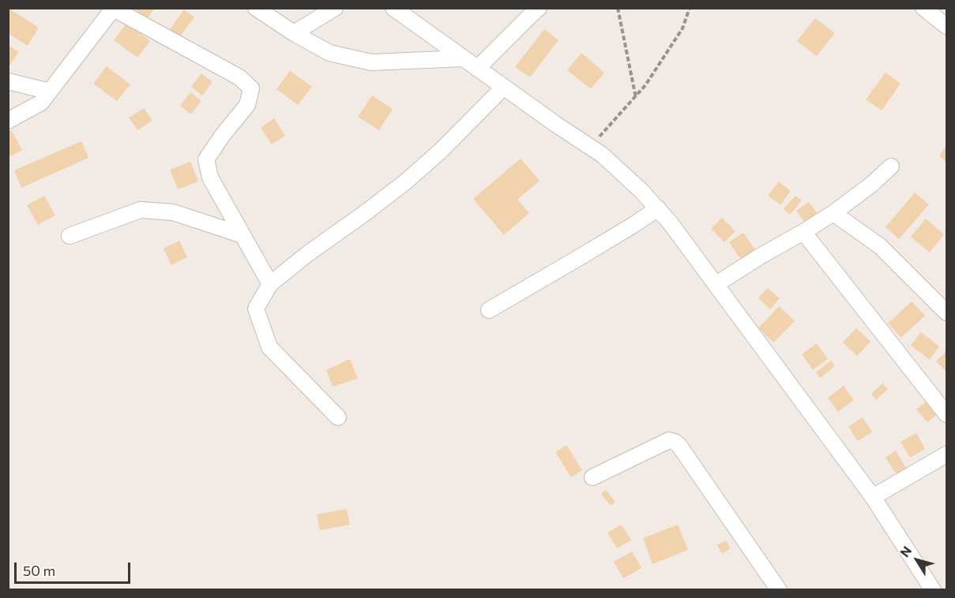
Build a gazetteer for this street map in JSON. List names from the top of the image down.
{
  "scale_bar": "50 m",
  "north": "top left"
}
